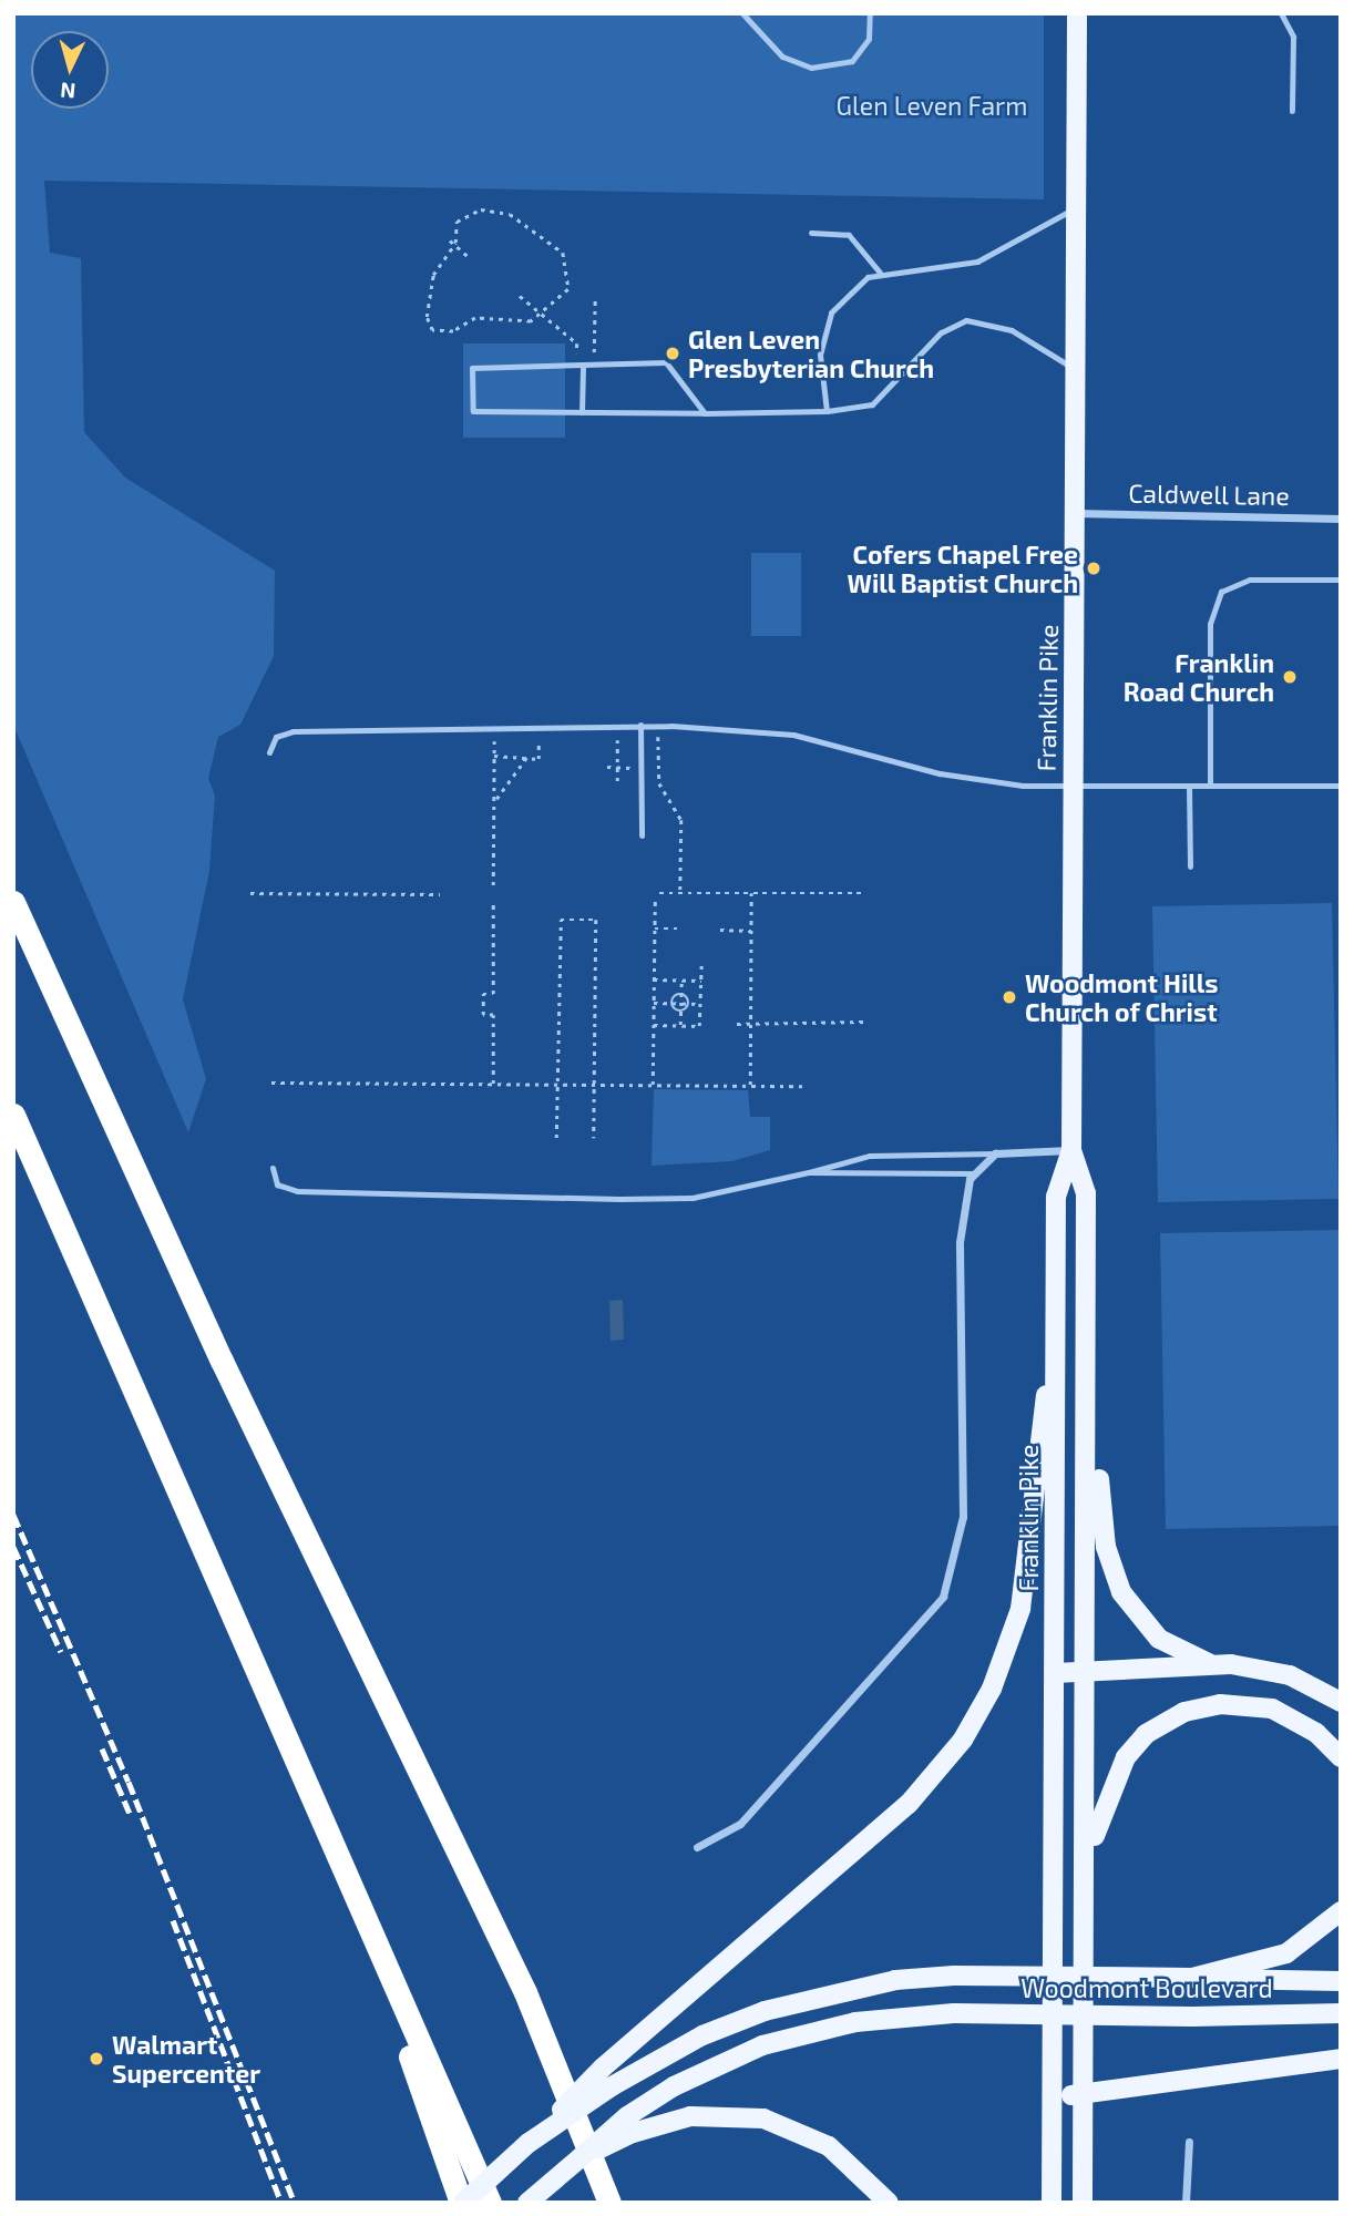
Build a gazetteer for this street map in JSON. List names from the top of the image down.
{
  "streets": {
    "main road": ["Franklin Pike", "Woodmont Boulevard"],
    "street": ["Caldwell Lane"]
  },
  "crossings": [
    ["Caldwell Lane", "Franklin Pike"]
  ],
  "parks": ["Glen Leven Farm"],
  "places": [
    "Glen Leven Presbyterian Church",
    "Cofers Chapel Free Will Baptist Church",
    "Franklin Road Church",
    "Woodmont Hills Church of Christ",
    "Walmart Supercenter"
  ],
  "north": "bottom"
}
